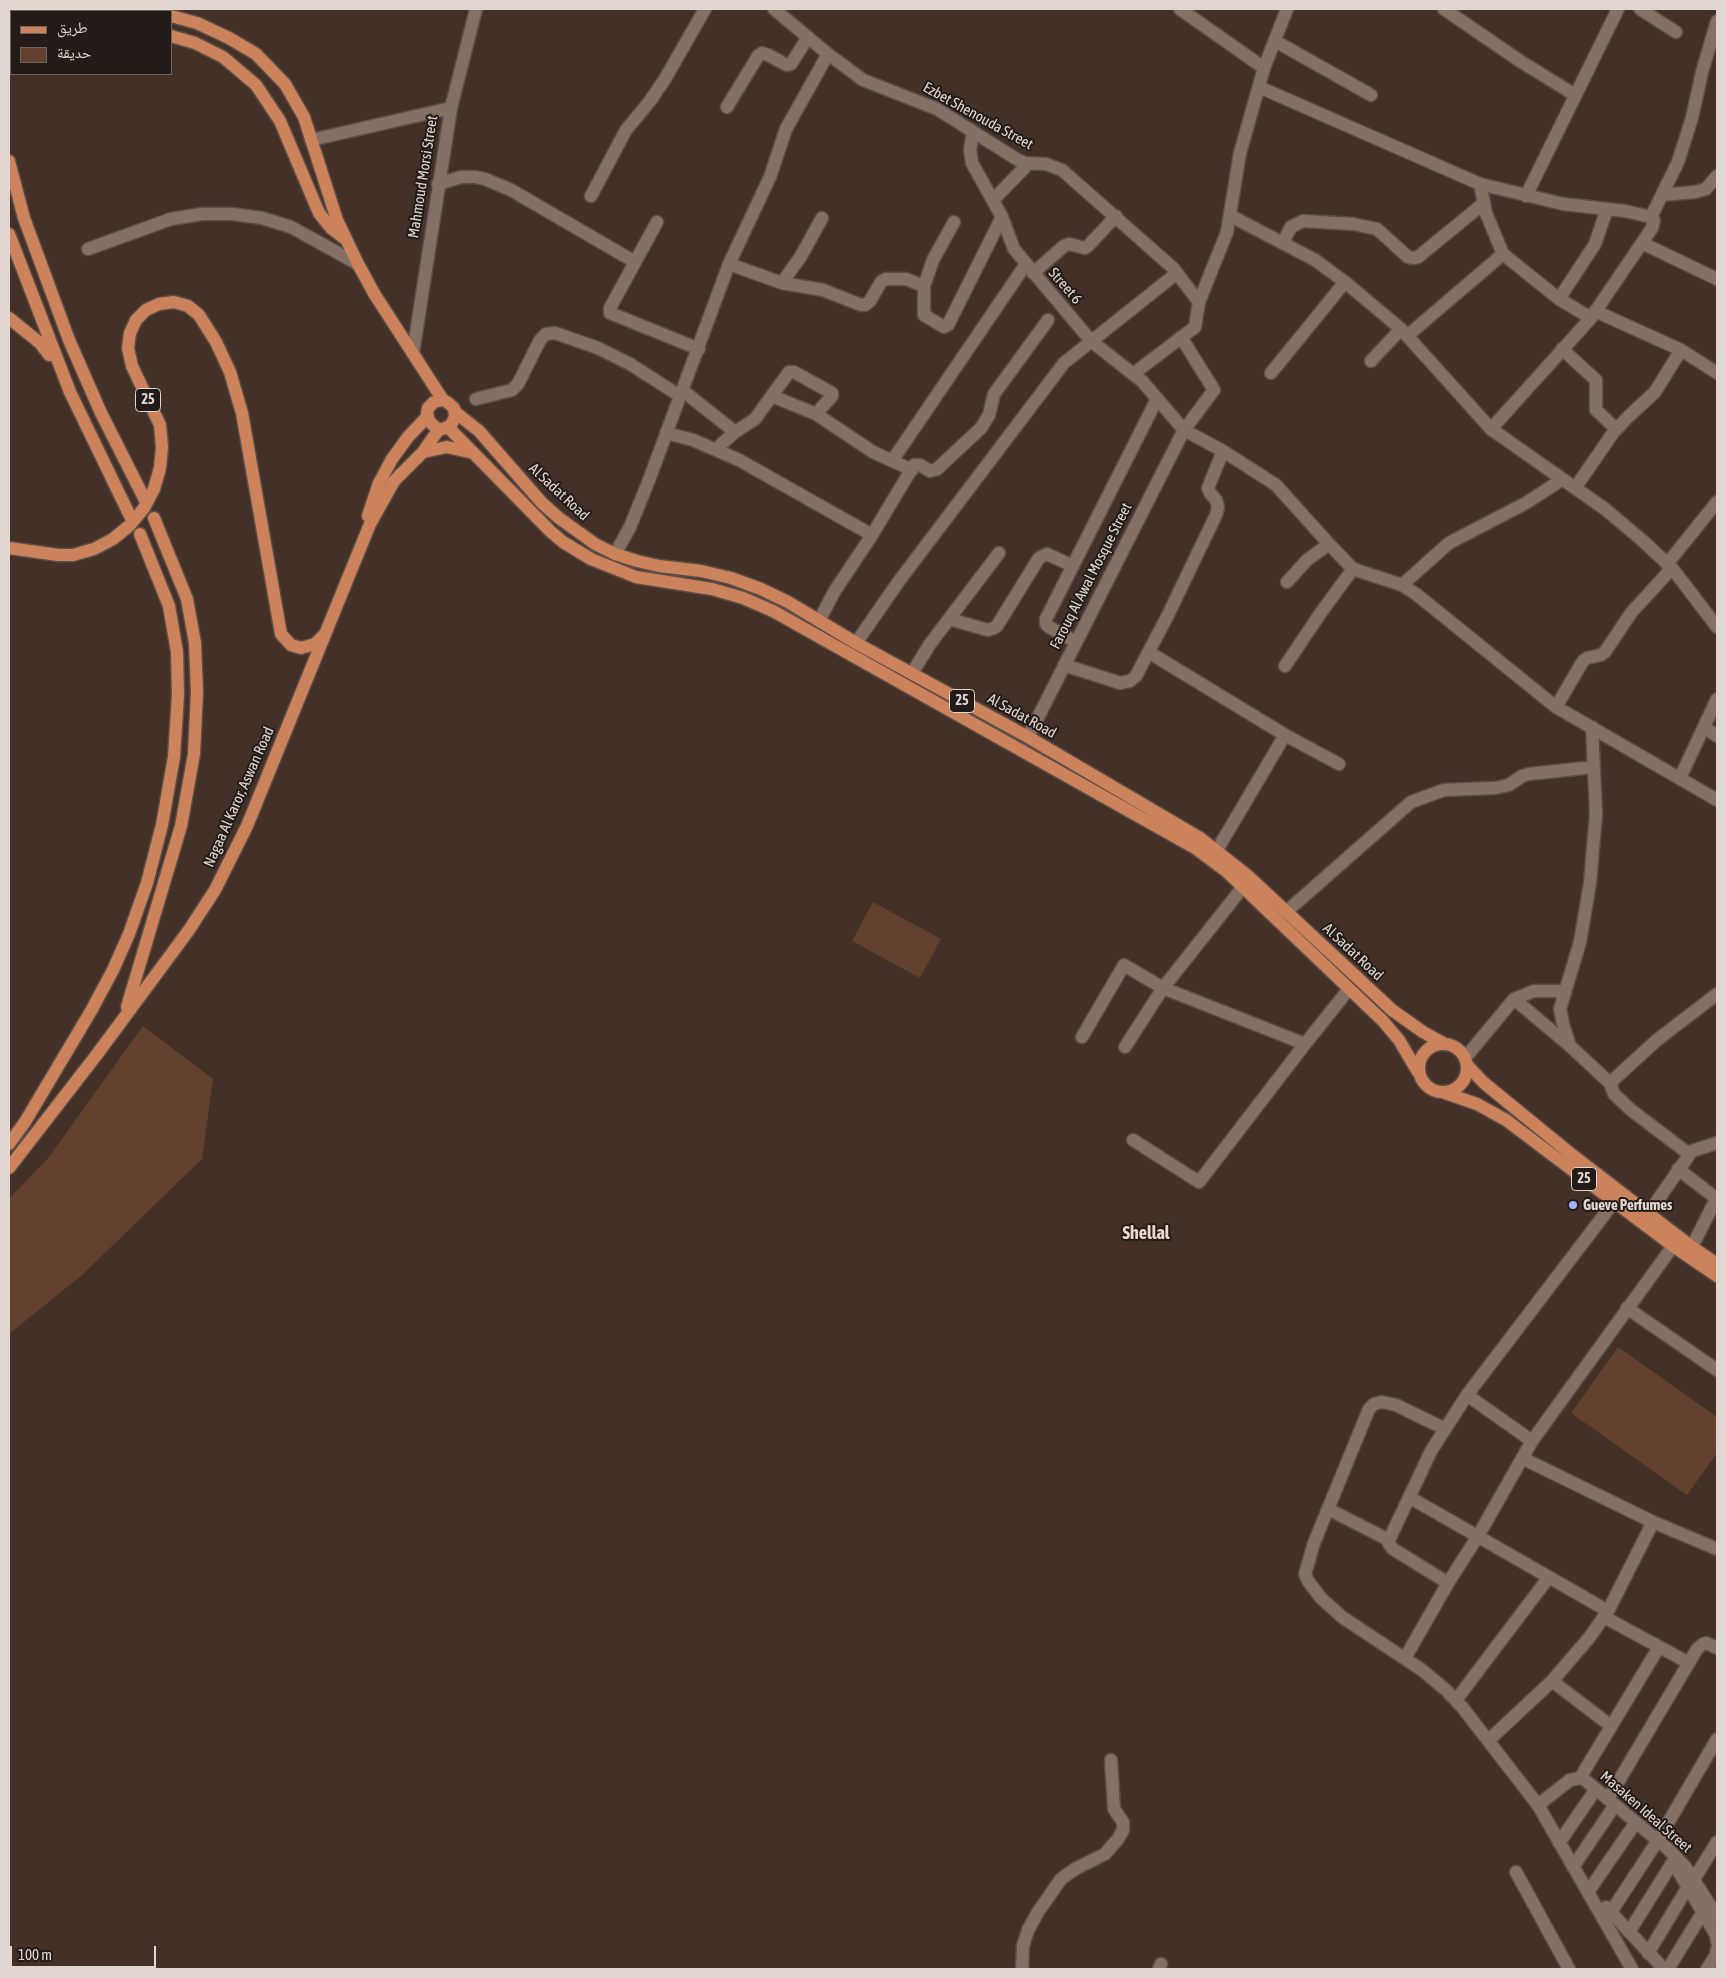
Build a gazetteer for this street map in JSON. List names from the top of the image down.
{
  "streets": {
    "main road": ["25", "Al Sadat Road", "Nagaa Al Karor, Aswan Road"],
    "street": [
      "Ezbet Shenouda Street",
      "Mahmoud Morsi Street",
      "Street 6",
      "Farouq Al Awal Mosque Street",
      "Masaken Ideal Street"
    ]
  },
  "crossings": [
    ["Ezbet Shenouda Street", "Street 6"],
    ["Street 6", "Farouq Al Awal Mosque Street"],
    ["25", "Al Sadat Road"],
    ["25", "Nagaa Al Karor, Aswan Road"],
    ["Al Sadat Road", "Farouq Al Awal Mosque Street"],
    ["Al Sadat Road", "Nagaa Al Karor, Aswan Road"]
  ],
  "districts": ["Shellal"],
  "places": ["Gueve Perfumes"],
  "legend": ["طريق", "حديقة"],
  "scale_bar": "100 m"
}
